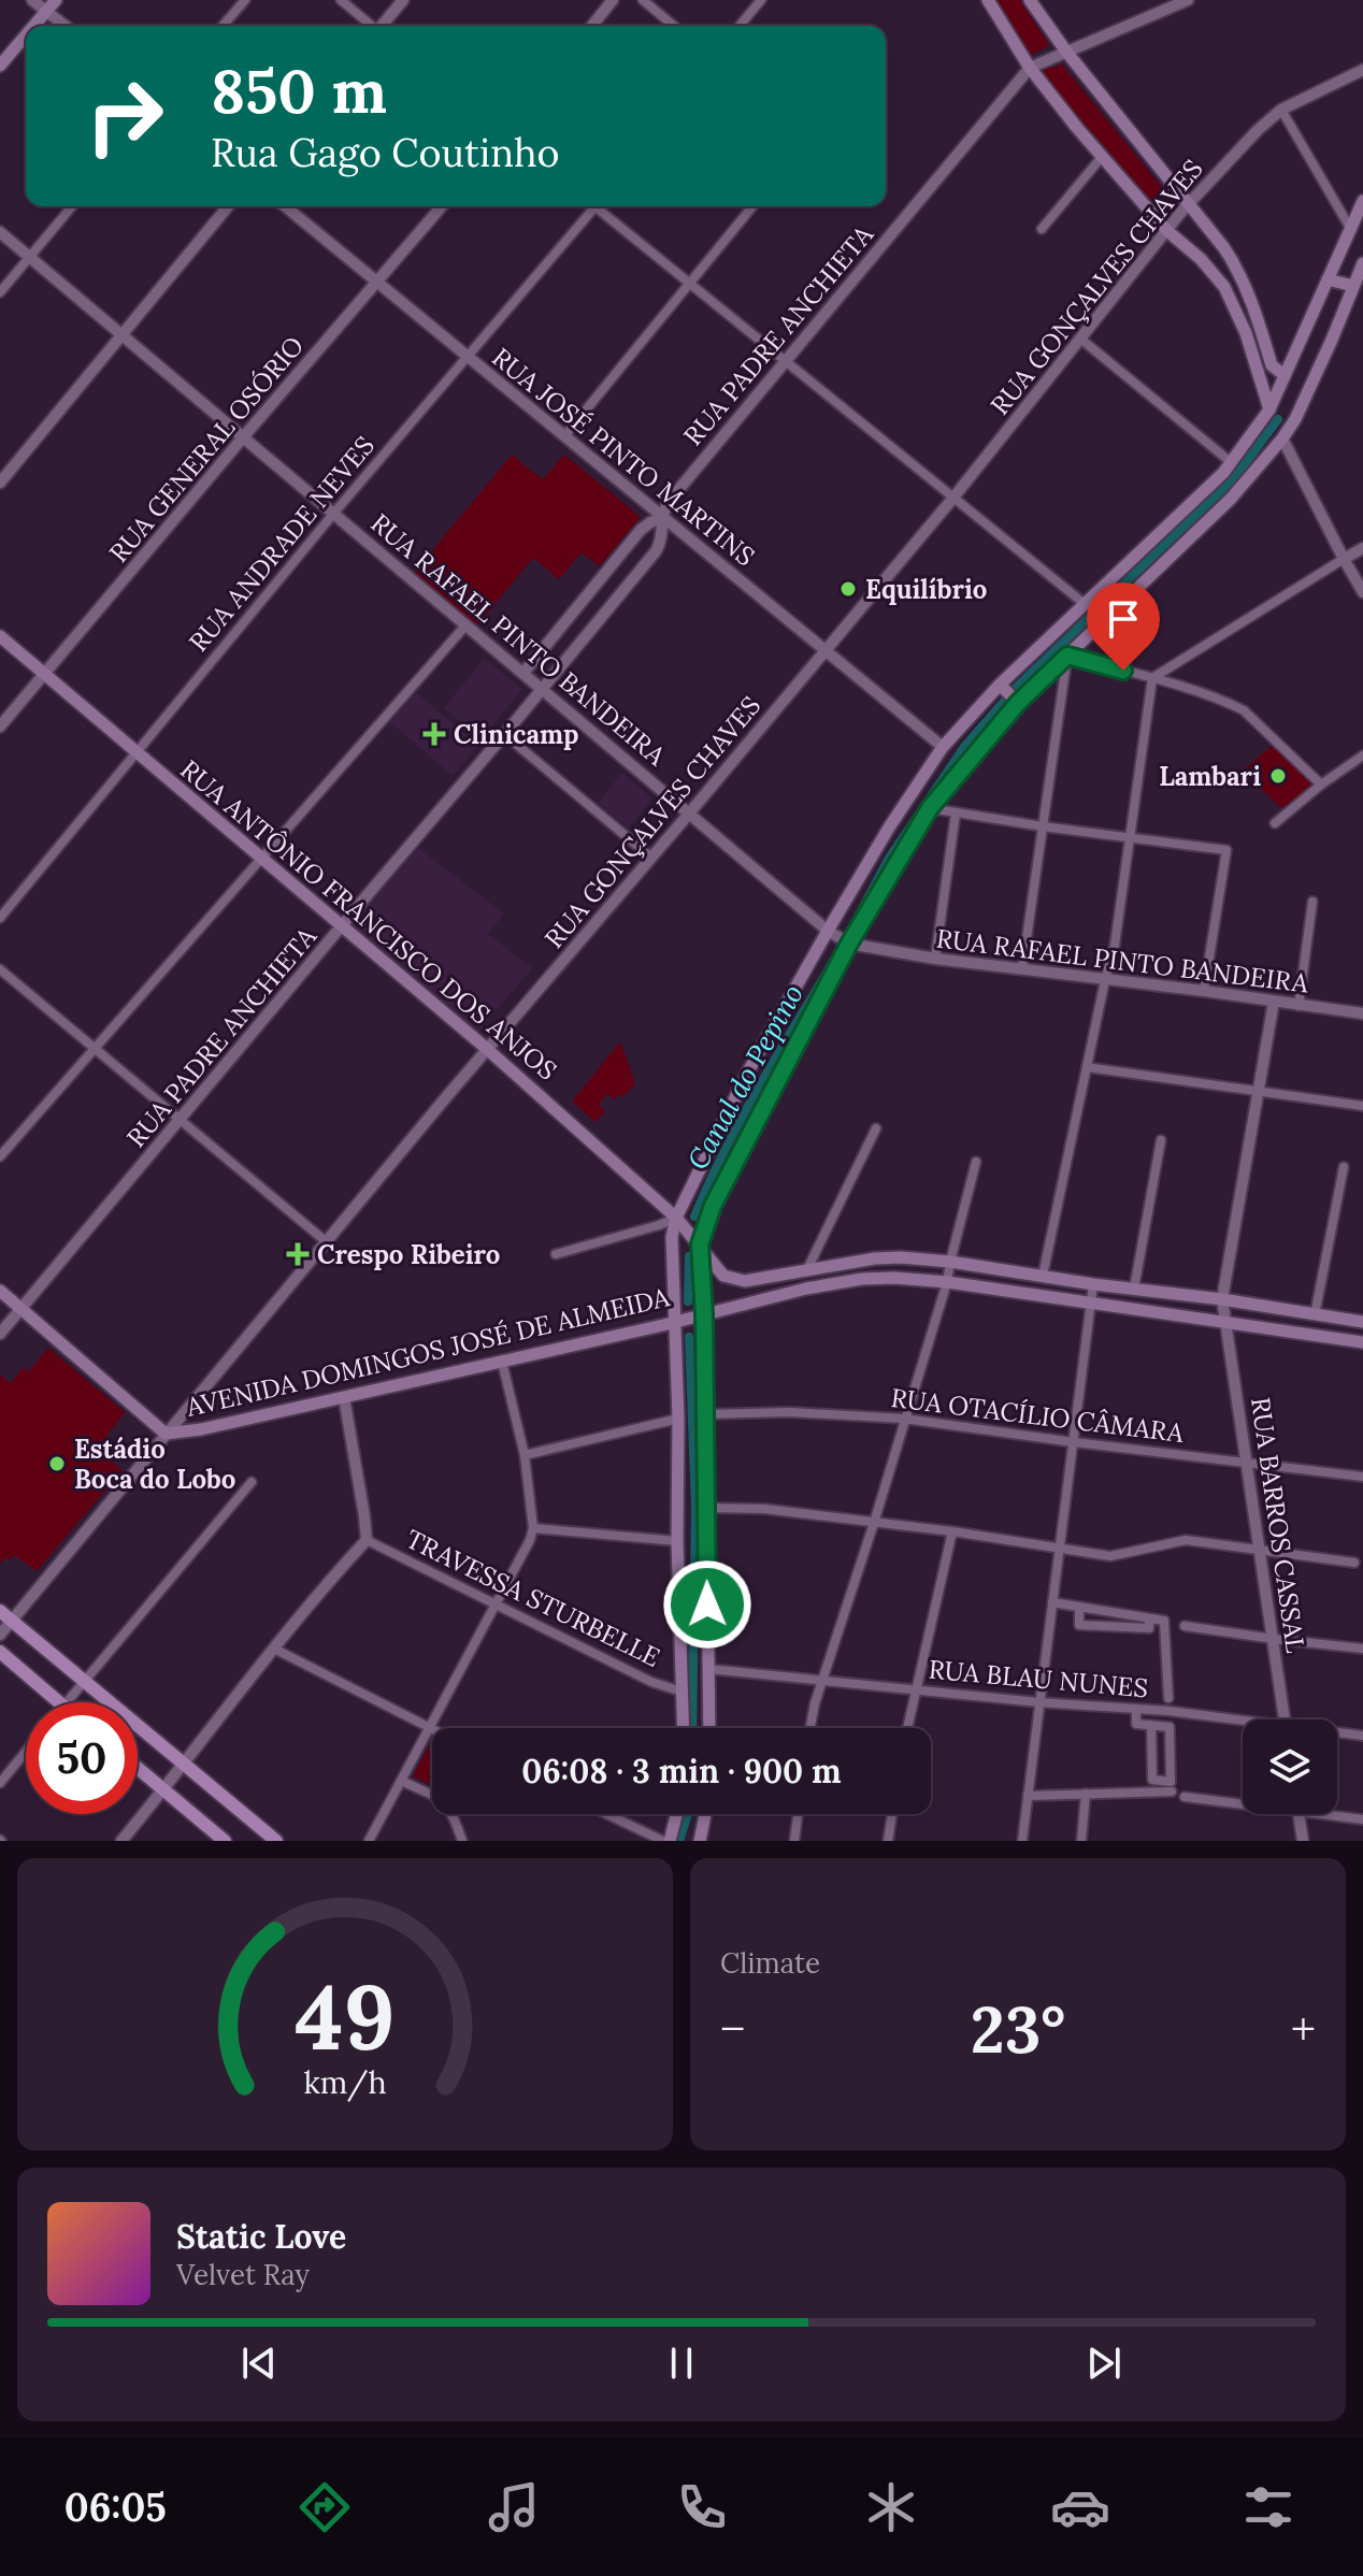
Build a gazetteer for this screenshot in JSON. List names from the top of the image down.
{
  "streets": {
    "main road": ["RUA ANTÔNIO FRANCISCO DOS ANJOS", "AVENIDA DOMINGOS JOSÉ DE ALMEIDA"],
    "street": [
      "RUA GONÇALVES CHAVES",
      "RUA PADRE ANCHIETA",
      "RUA GENERAL OSÓRIO",
      "RUA JOSÉ PINTO MARTINS",
      "RUA ANDRADE NEVES",
      "RUA RAFAEL PINTO BANDEIRA",
      "RUA OTACÍLIO CÂMARA",
      "RUA BARROS CASSAL",
      "TRAVESSA STURBELLE",
      "RUA BLAU NUNES"
    ]
  },
  "crossings": [
    ["RUA GONÇALVES CHAVES", "RUA JOSÉ PINTO MARTINS"],
    ["RUA GONÇALVES CHAVES", "RUA RAFAEL PINTO BANDEIRA"],
    ["RUA GONÇALVES CHAVES", "RUA ANTÔNIO FRANCISCO DOS ANJOS"],
    ["RUA GONÇALVES CHAVES", "AVENIDA DOMINGOS JOSÉ DE ALMEIDA"],
    ["RUA PADRE ANCHIETA", "RUA JOSÉ PINTO MARTINS"],
    ["RUA PADRE ANCHIETA", "RUA RAFAEL PINTO BANDEIRA"],
    ["RUA PADRE ANCHIETA", "RUA ANTÔNIO FRANCISCO DOS ANJOS"],
    ["RUA GENERAL OSÓRIO", "RUA JOSÉ PINTO MARTINS"],
    ["RUA GENERAL OSÓRIO", "RUA RAFAEL PINTO BANDEIRA"],
    ["RUA GENERAL OSÓRIO", "RUA ANTÔNIO FRANCISCO DOS ANJOS"],
    ["RUA JOSÉ PINTO MARTINS", "RUA ANDRADE NEVES"],
    ["RUA ANDRADE NEVES", "RUA RAFAEL PINTO BANDEIRA"],
    ["RUA ANDRADE NEVES", "RUA ANTÔNIO FRANCISCO DOS ANJOS"],
    ["AVENIDA DOMINGOS JOSÉ DE ALMEIDA", "RUA BARROS CASSAL"],
    ["RUA OTACÍLIO CÂMARA", "RUA BARROS CASSAL"]
  ],
  "water": ["Canal do Pepino"],
  "places": {
    "other": ["Equilíbrio", "Lambari", "Estádio Boca do Lobo"],
    "health": ["Clinicamp", "Crespo Ribeiro"]
  },
  "page": {
    "turn": ["850 m", "Rua Gago Coutinho"],
    "limit": "50",
    "trip": "06:08 · 3 min · 900 m",
    "tile": "Climate",
    "heat": ["−", "23°", "+"],
    "song": ["Static Love", "Velvet Ray"],
    "tabs": "06:05",
    "gauge": ["49", "km/h"]
  }
}
